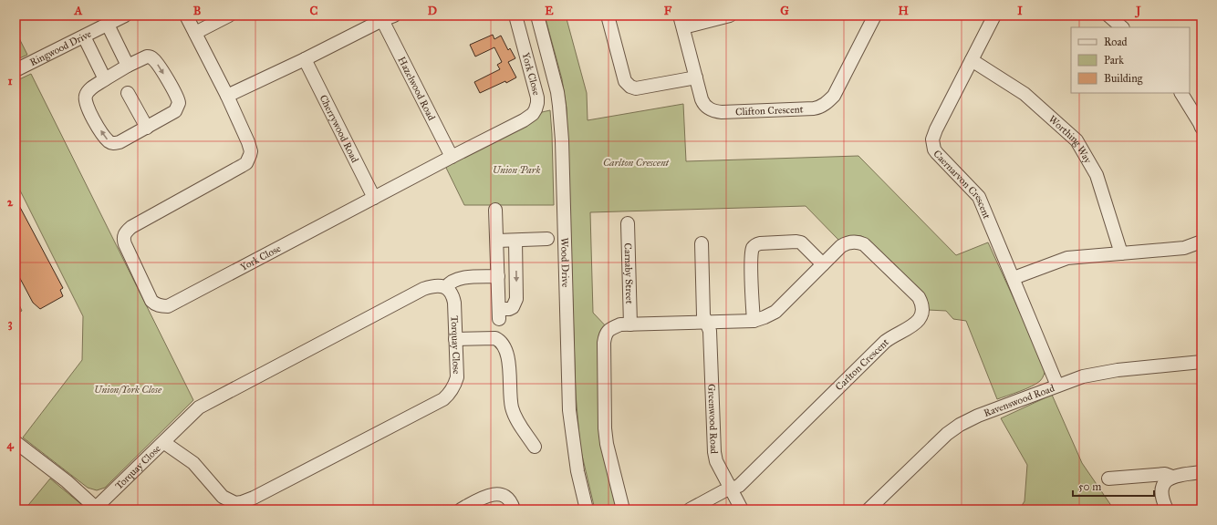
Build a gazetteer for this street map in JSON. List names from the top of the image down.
{
  "streets": {
    "street": [
      "Ringwood Drive",
      "York Close",
      "Hazelwood Road",
      "Clifton Crescent",
      "Cherrywood Road",
      "Worthing Way",
      "Caernarvon Crescent",
      "Wood Drive",
      "Carnaby Street",
      "Torquay Close",
      "Carlton Crescent",
      "Ravenswood Road",
      "Greenwood Road"
    ]
  },
  "crossings": [
    ["York Close", "Hazelwood Road"],
    ["York Close", "Cherrywood Road"],
    ["Worthing Way", "Caernarvon Crescent"],
    ["Caernarvon Crescent", "Ravenswood Road"],
    ["Carnaby Street", "Carlton Crescent"],
    ["Carlton Crescent", "Greenwood Road"]
  ],
  "parks": ["Carlton Crescent", "Union Park", "Union/York Close"],
  "legend": ["Road", "Park", "Building"],
  "scale_bar": "50 m",
  "grid": {
    "columns": [
      "A",
      "B",
      "C",
      "D",
      "E",
      "F",
      "G",
      "H",
      "I",
      "J"
    ],
    "rows": [
      "1",
      "2",
      "3",
      "4"
    ]
  }
}
